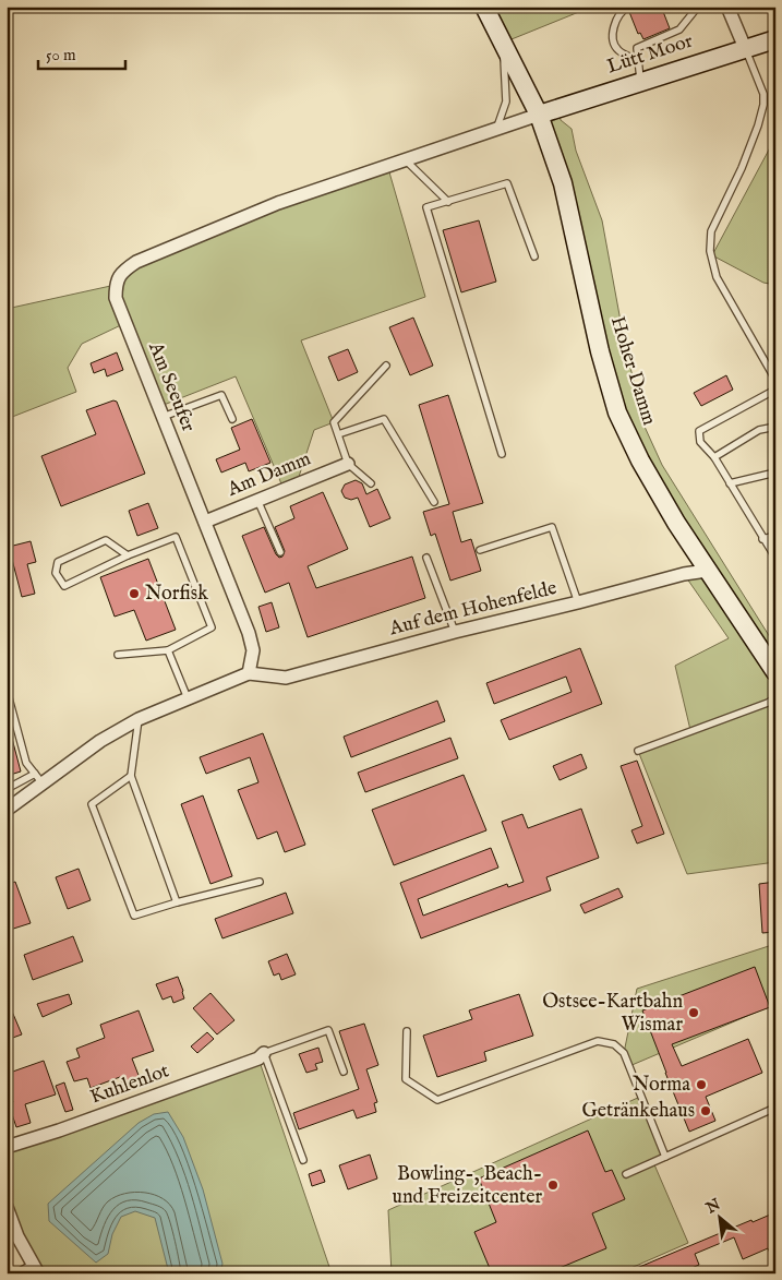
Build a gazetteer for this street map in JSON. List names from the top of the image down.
{
  "streets": {
    "main road": ["Lütt Moor", "Hoher Damm"],
    "street": [
      "Am Seeufer",
      "Am Damm",
      "Auf dem Hohenfelde",
      "Kuhlenlot"
    ]
  },
  "crossings": [
    ["Lütt Moor", "Hoher Damm"],
    ["Lütt Moor", "Am Seeufer"],
    ["Hoher Damm", "Am Seeufer"],
    ["Hoher Damm", "Auf dem Hohenfelde"],
    ["Am Seeufer", "Am Damm"],
    ["Am Seeufer", "Auf dem Hohenfelde"]
  ],
  "places": [
    "Norfisk",
    "Ostsee-Kartbahn Wismar",
    "Norma",
    "Getränkehaus",
    "Bowling-, Beach- und Freizeitcenter"
  ],
  "scale_bar": "50 m",
  "north": "top left"
}
